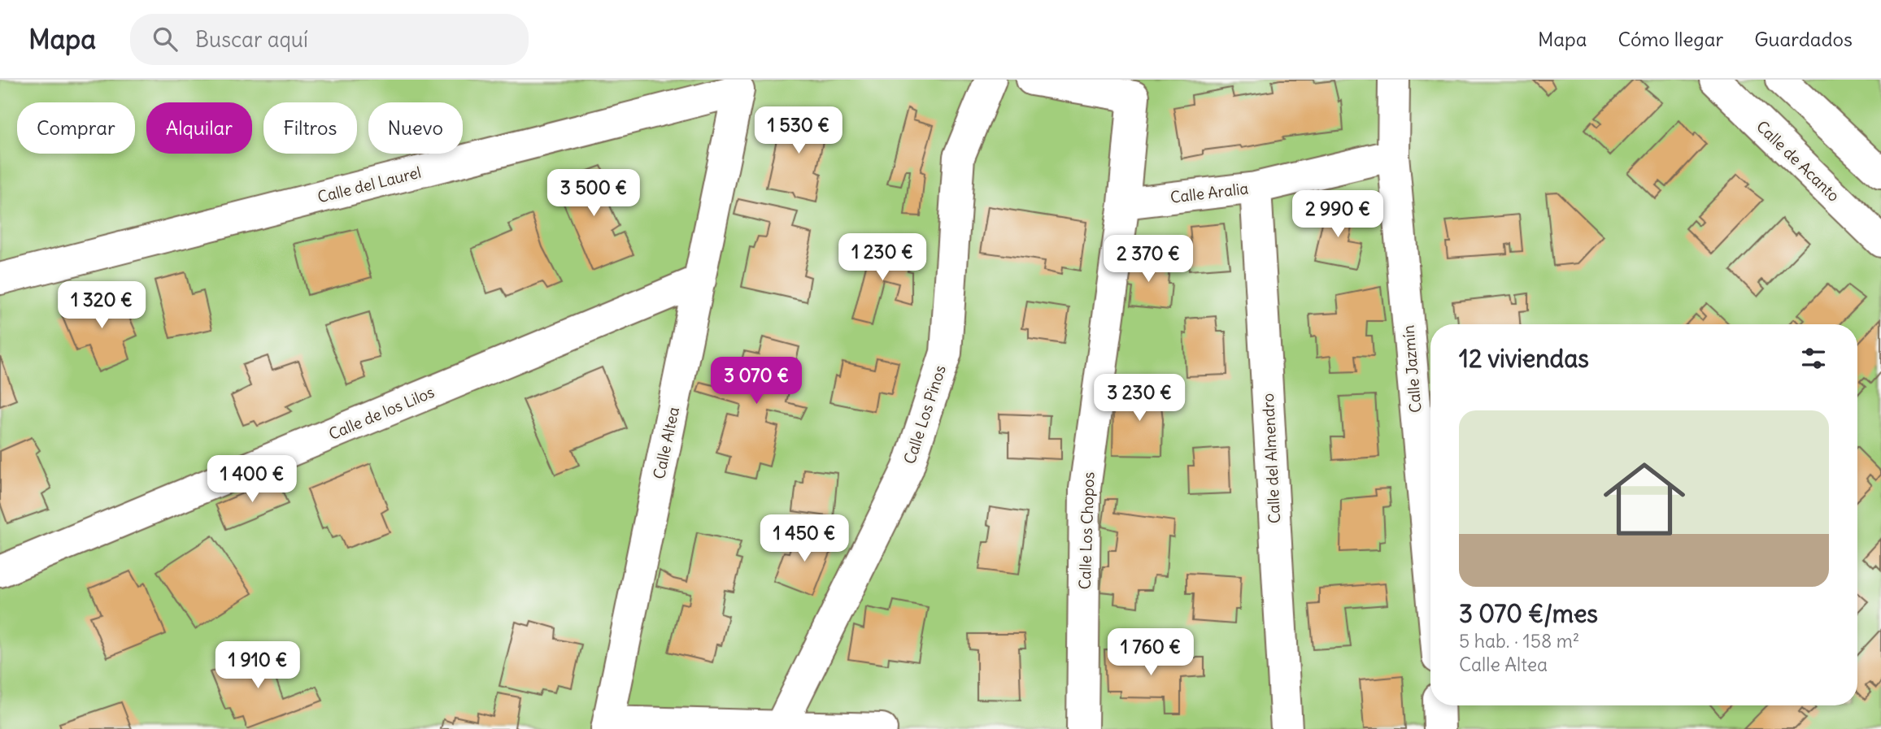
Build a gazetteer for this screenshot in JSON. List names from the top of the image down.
{
  "streets": {
    "street": [
      "Calle de Acanto",
      "Calle del Laurel",
      "Calle Aralia",
      "Calle Jazmín",
      "Calle de los Lilos",
      "Calle Los Pinos",
      "Calle Altea",
      "Calle del Almendro",
      "Calle Los Chopos"
    ]
  },
  "crossings": [
    ["Calle del Laurel", "Calle Altea"],
    ["Calle Aralia", "Calle Jazmín"],
    ["Calle Aralia", "Calle del Almendro"],
    ["Calle Aralia", "Calle Los Chopos"],
    ["Calle de los Lilos", "Calle Altea"]
  ],
  "page": {
    "header": "Mapa",
    "search": "Buscar aquí",
    "nav": ["Mapa", "Cómo llegar", "Guardados"],
    "chip": [
      "Comprar",
      "Alquilar",
      "Filtros",
      "Nuevo"
    ],
    "price": [
      "1 530 €",
      "3 500 €",
      "2 990 €",
      "1 230 €",
      "2 370 €",
      "1 320 €",
      "3 070 €",
      "3 230 €",
      "1 400 €",
      "1 450 €",
      "1 760 €",
      "1 910 €"
    ],
    "heading": "12 viviendas",
    "list": [
      {
        "name": "3 070 €/mes",
        "note": "5 hab. · 158 m² · Calle Altea"
      }
    ]
  }
}
